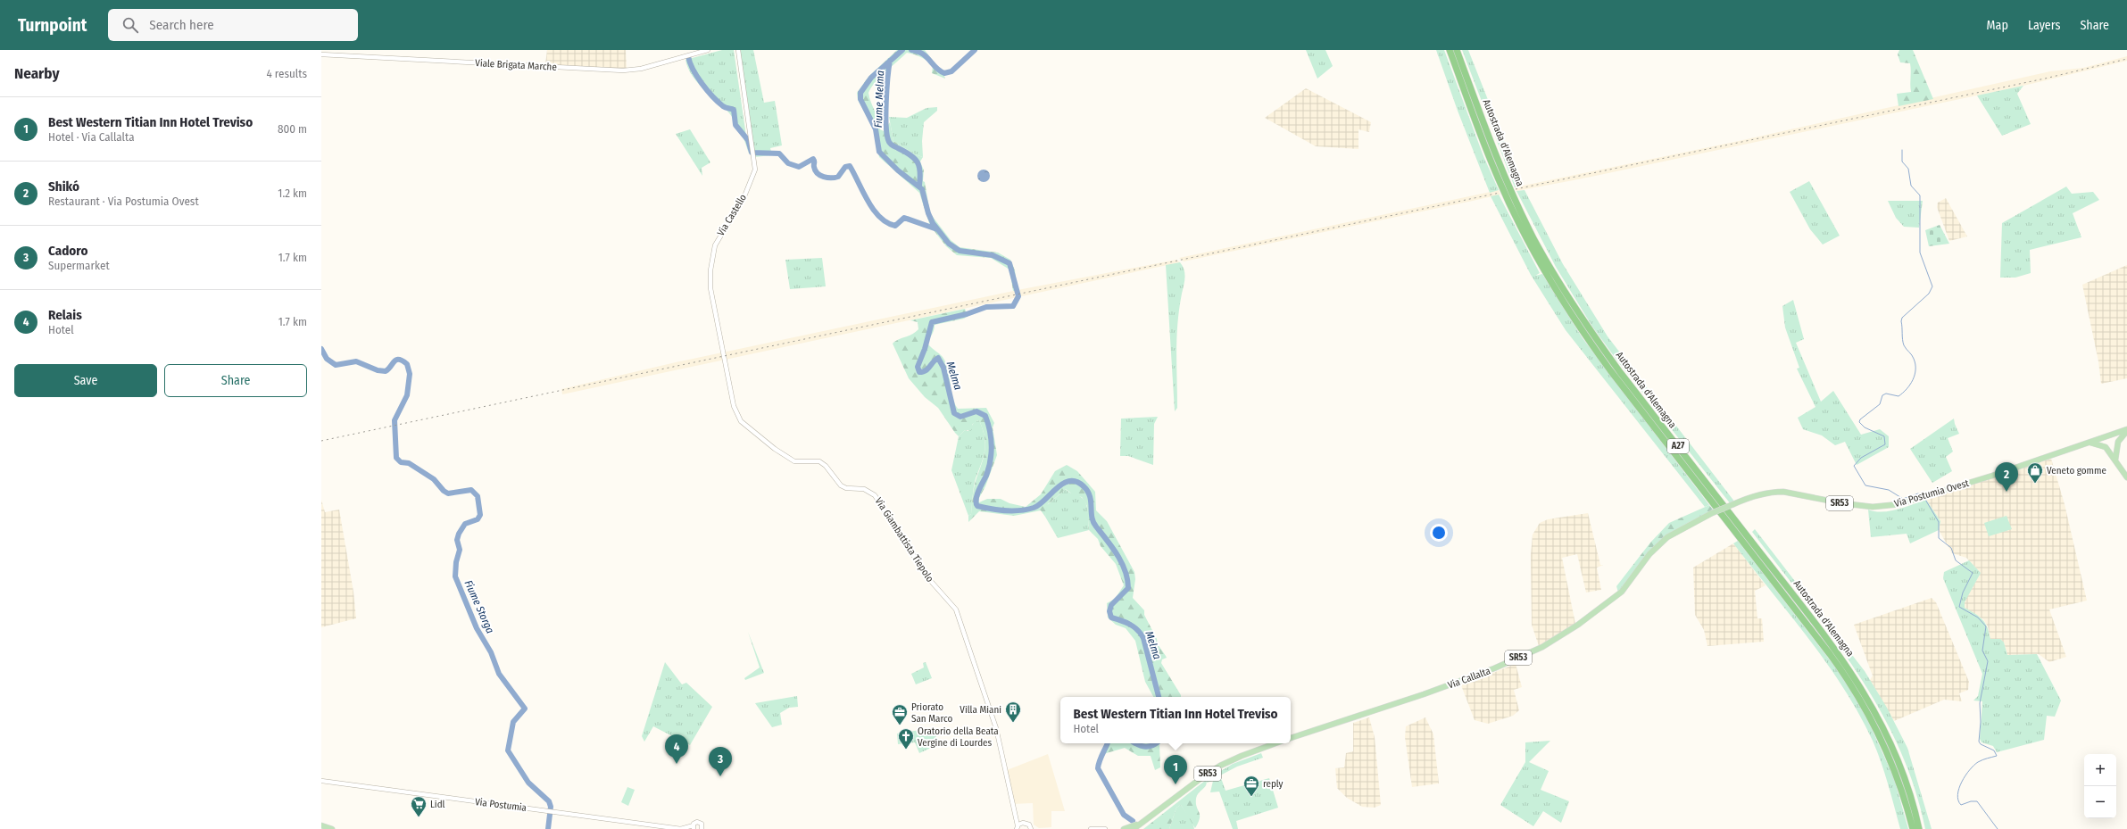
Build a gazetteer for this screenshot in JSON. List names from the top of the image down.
{
  "streets": {
    "highway": ["Autostrada d'Alemagna", "A27"],
    "main road": ["Via Postumia Ovest", "SR53", "Via Callalta"],
    "street": [
      "Viale Brigata Marche",
      "Via Castello",
      "Via Giambattista Tiepolo",
      "Via Postumia"
    ]
  },
  "crossings": [
    ["Via Castello", "Via Giambattista Tiepolo"],
    ["Via Postumia Ovest", "Via Callalta"]
  ],
  "water": ["Fiume Melma", "Melma", "Fiume Storga"],
  "places": {
    "shop": ["Veneto gomme"],
    "building": ["Villa Miani"],
    "office": ["Priorato San Marco", "reply"],
    "church": ["Oratorio della Beata Vergine di Lourdes"],
    "supermarket": ["Lidl"]
  },
  "page": {
    "header": "Turnpoint",
    "search": "Search here",
    "nav": ["Map", "Layers", "Share"],
    "heading": ["Nearby", "4 results"],
    "list": [
      {
        "mark": "1",
        "name": "Best Western Titian Inn Hotel Treviso",
        "note": "Hotel · Via Callalta",
        "value": "800 m"
      },
      {
        "mark": "2",
        "name": "Shikó",
        "note": "Restaurant · Via Postumia Ovest",
        "value": "1.2 km"
      },
      {
        "mark": "3",
        "name": "Cadoro",
        "note": "Supermarket",
        "value": "1.7 km"
      },
      {
        "mark": "4",
        "name": "Relais",
        "note": "Hotel",
        "value": "1.7 km"
      }
    ],
    "buttons": ["Save", "Share"],
    "pins": [
      "2",
      "4",
      "3",
      "1"
    ],
    "popup": ["Best Western Titian Inn Hotel Treviso", "Hotel"],
    "map_buttons": ["+", "−"]
  }
}
